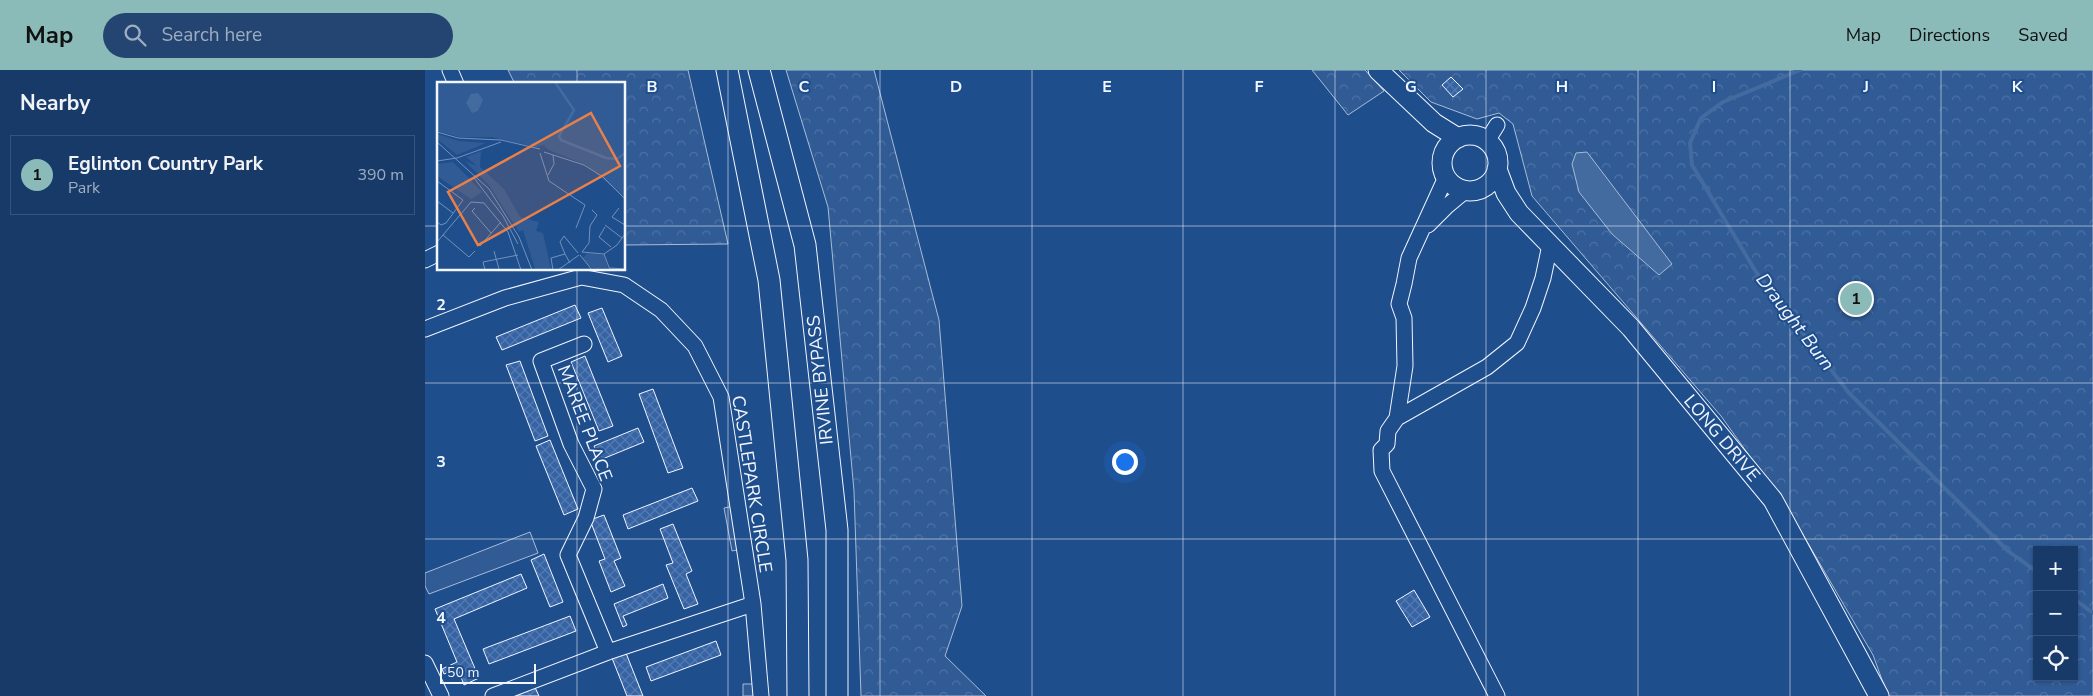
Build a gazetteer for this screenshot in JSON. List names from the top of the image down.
{
  "streets": {
    "highway": ["IRVINE BYPASS"],
    "main road": ["LONG DRIVE"],
    "street": ["MAREE PLACE", "CASTLEPARK CIRCLE"]
  },
  "water": ["Draught Burn"],
  "scale_bar": "50 m",
  "page": {
    "header": "Map",
    "search": "Search here",
    "nav": ["Map", "Directions", "Saved"],
    "heading": "Nearby",
    "list": [
      {
        "mark": "1",
        "name": "Eglinton Country Park",
        "note": "Park",
        "value": "390 m"
      }
    ],
    "pins": "1",
    "map_buttons": ["+", "−"],
    "scale": "50 m"
  },
  "grid": {
    "columns": [
      "B",
      "C",
      "D",
      "E",
      "F",
      "G",
      "H",
      "I",
      "J",
      "K"
    ],
    "rows": ["2", "3", "4"]
  }
}
